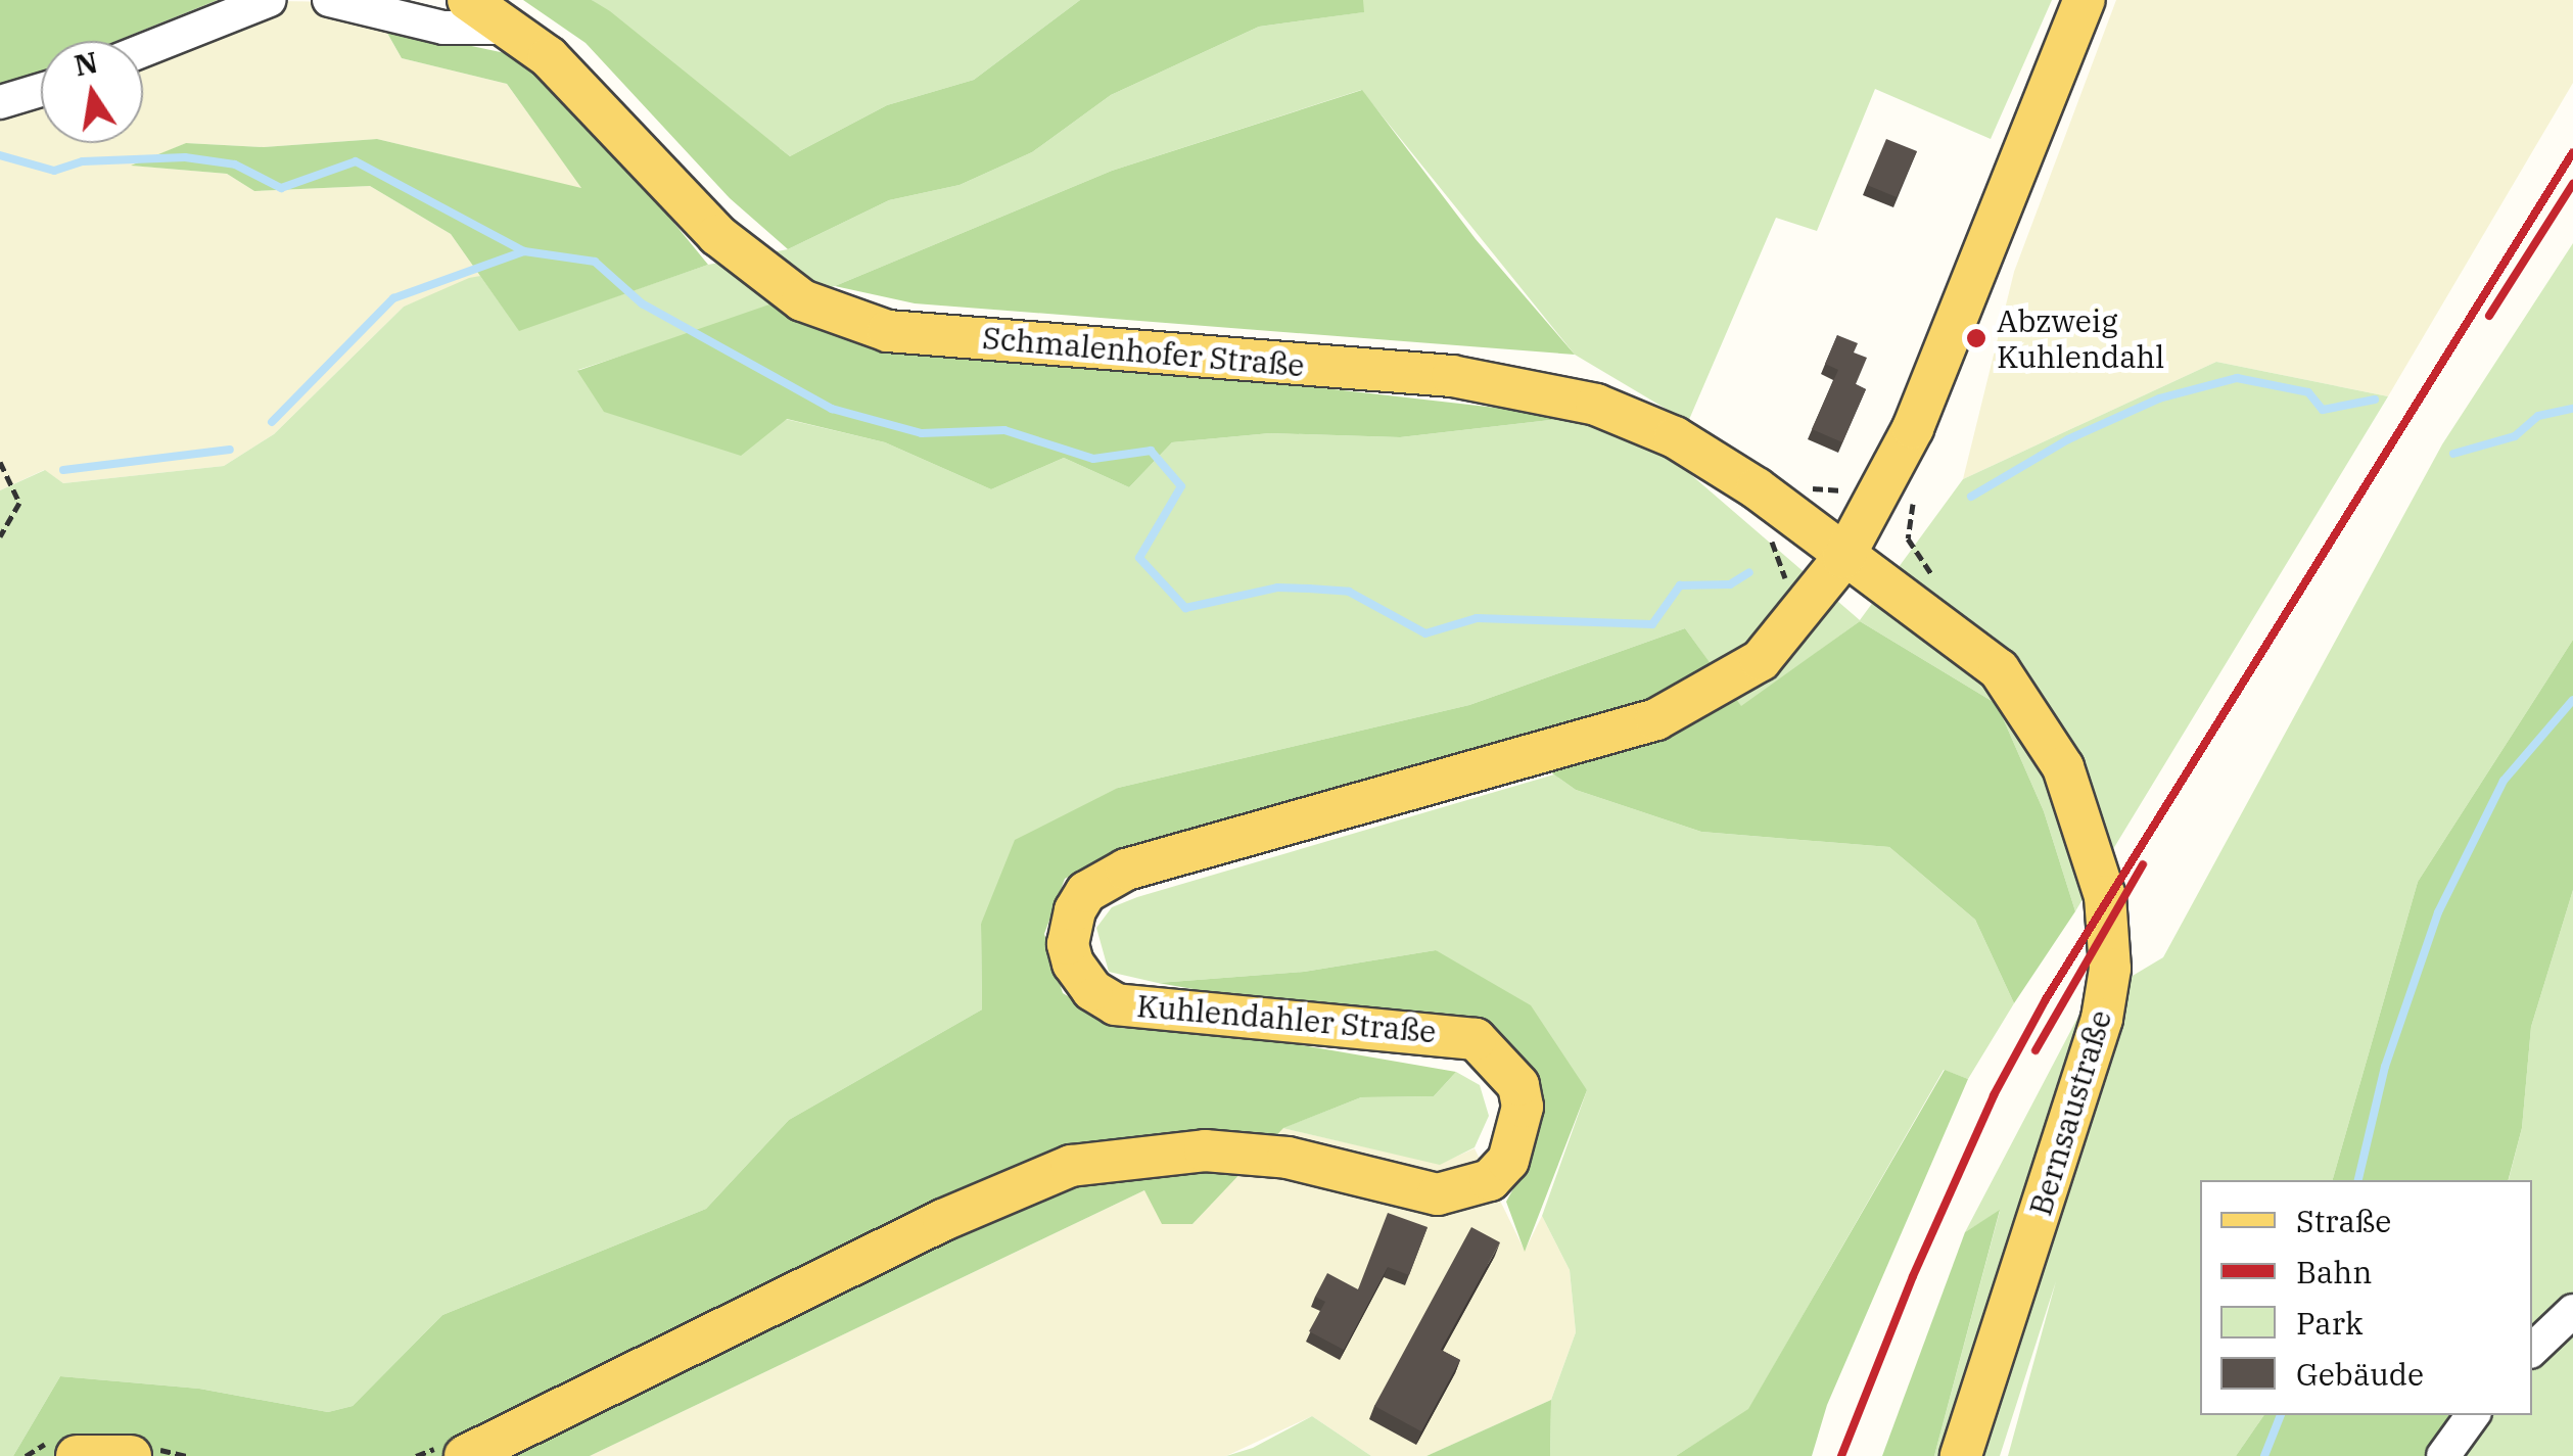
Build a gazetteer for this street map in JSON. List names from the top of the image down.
{
  "streets": {
    "main road": ["Schmalenhofer Straße", "Kuhlendahler Straße", "Bernsaustraße"]
  },
  "crossings": [
    ["Schmalenhofer Straße", "Kuhlendahler Straße"],
    ["Schmalenhofer Straße", "Bernsaustraße"],
    ["Kuhlendahler Straße", "Bernsaustraße"]
  ],
  "places": ["Abzweig Kuhlendahl"],
  "legend": [
    "Straße",
    "Bahn",
    "Park",
    "Gebäude"
  ],
  "north": "top"
}
